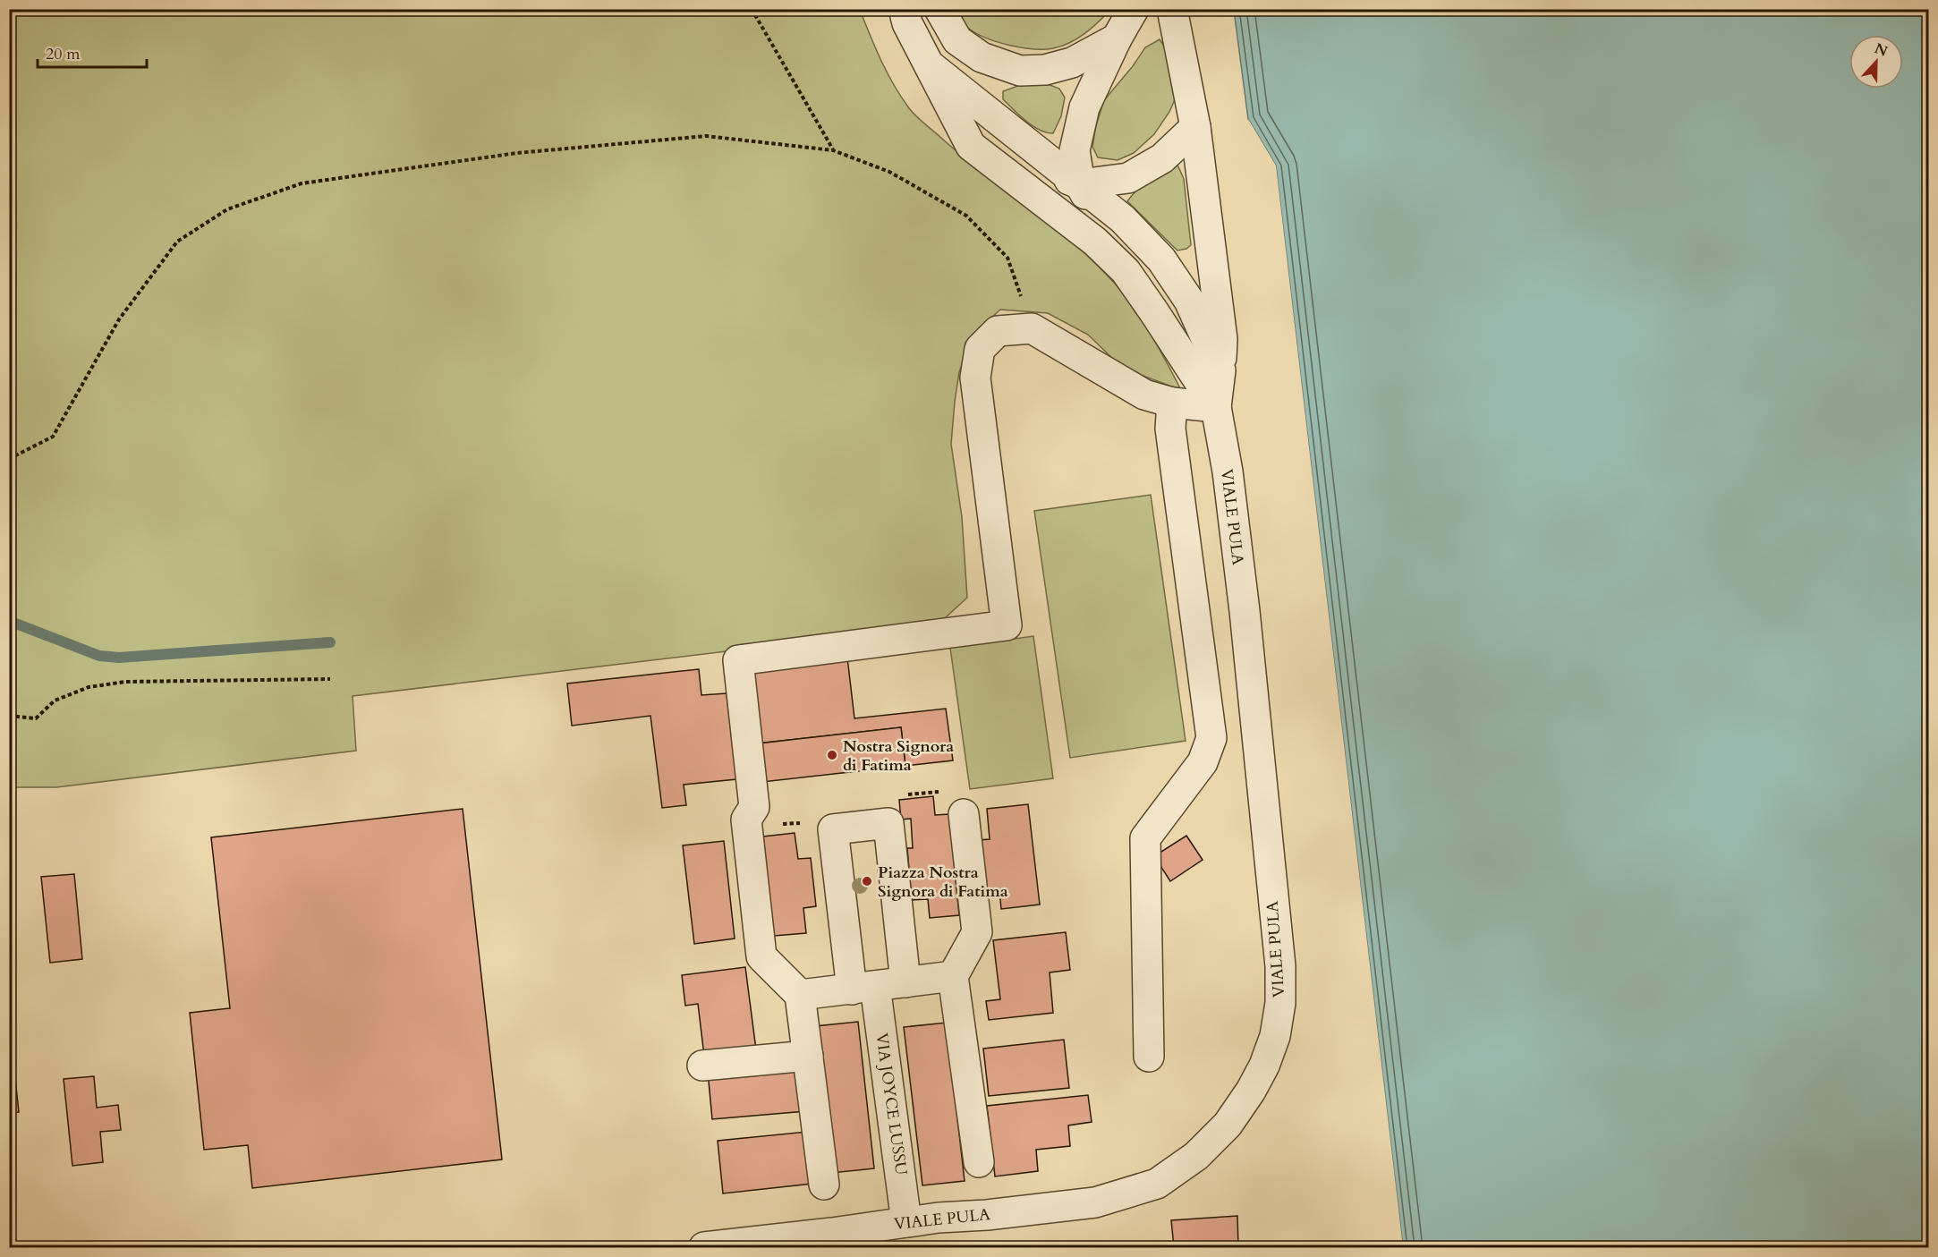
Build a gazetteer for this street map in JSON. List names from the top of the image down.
{
  "streets": {
    "street": ["VIALE PULA", "VIA JOYCE LUSSU"]
  },
  "crossings": [
    ["VIALE PULA", "VIA JOYCE LUSSU"]
  ],
  "places": ["Nostra Signora di Fatima", "Piazza Nostra Signora di Fatima"],
  "scale_bar": "20 m",
  "north": "top"
}
